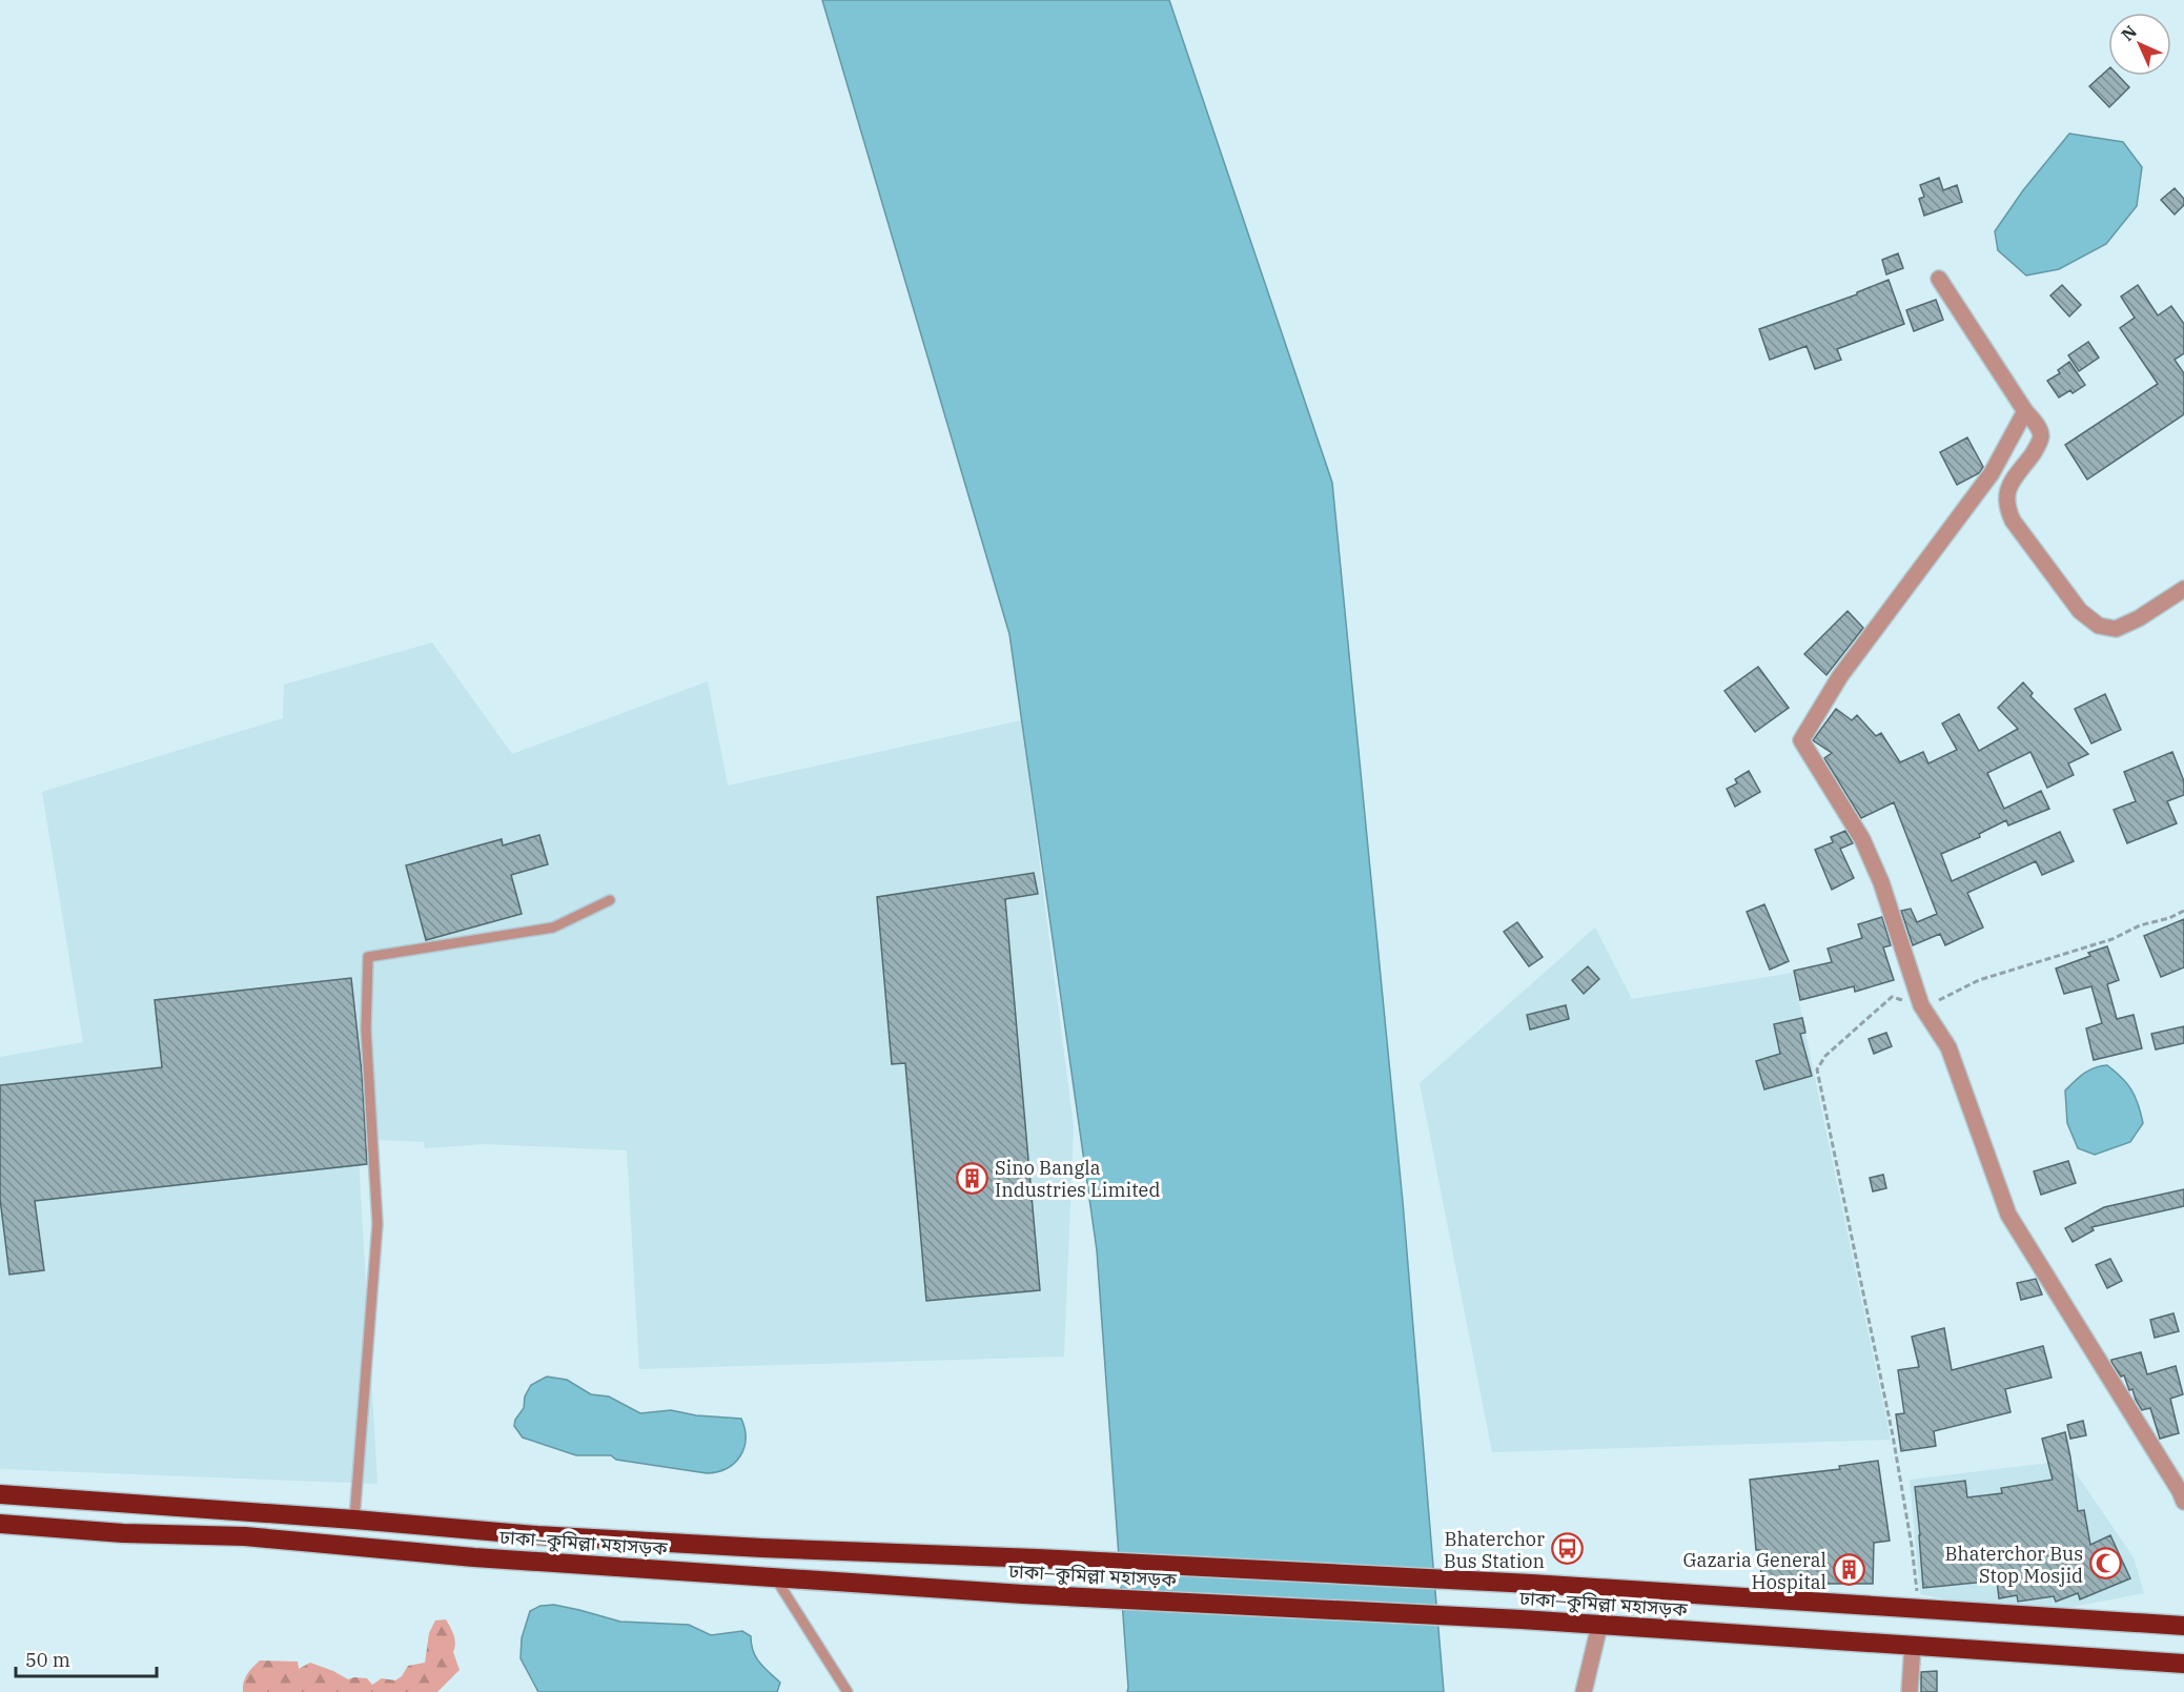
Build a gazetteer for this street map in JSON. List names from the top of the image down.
{
  "streets": {
    "highway": ["ঢাকা–কুমিল্লা মহাসড়ক"]
  },
  "places": {
    "building": ["Sino Bangla Industries Limited", "Gazaria General Hospital"],
    "bus stop": ["Bhaterchor Bus Station"],
    "mosque": ["Bhaterchor Bus Stop Mosjid"]
  },
  "scale_bar": "50 m",
  "north": "top left"
}
